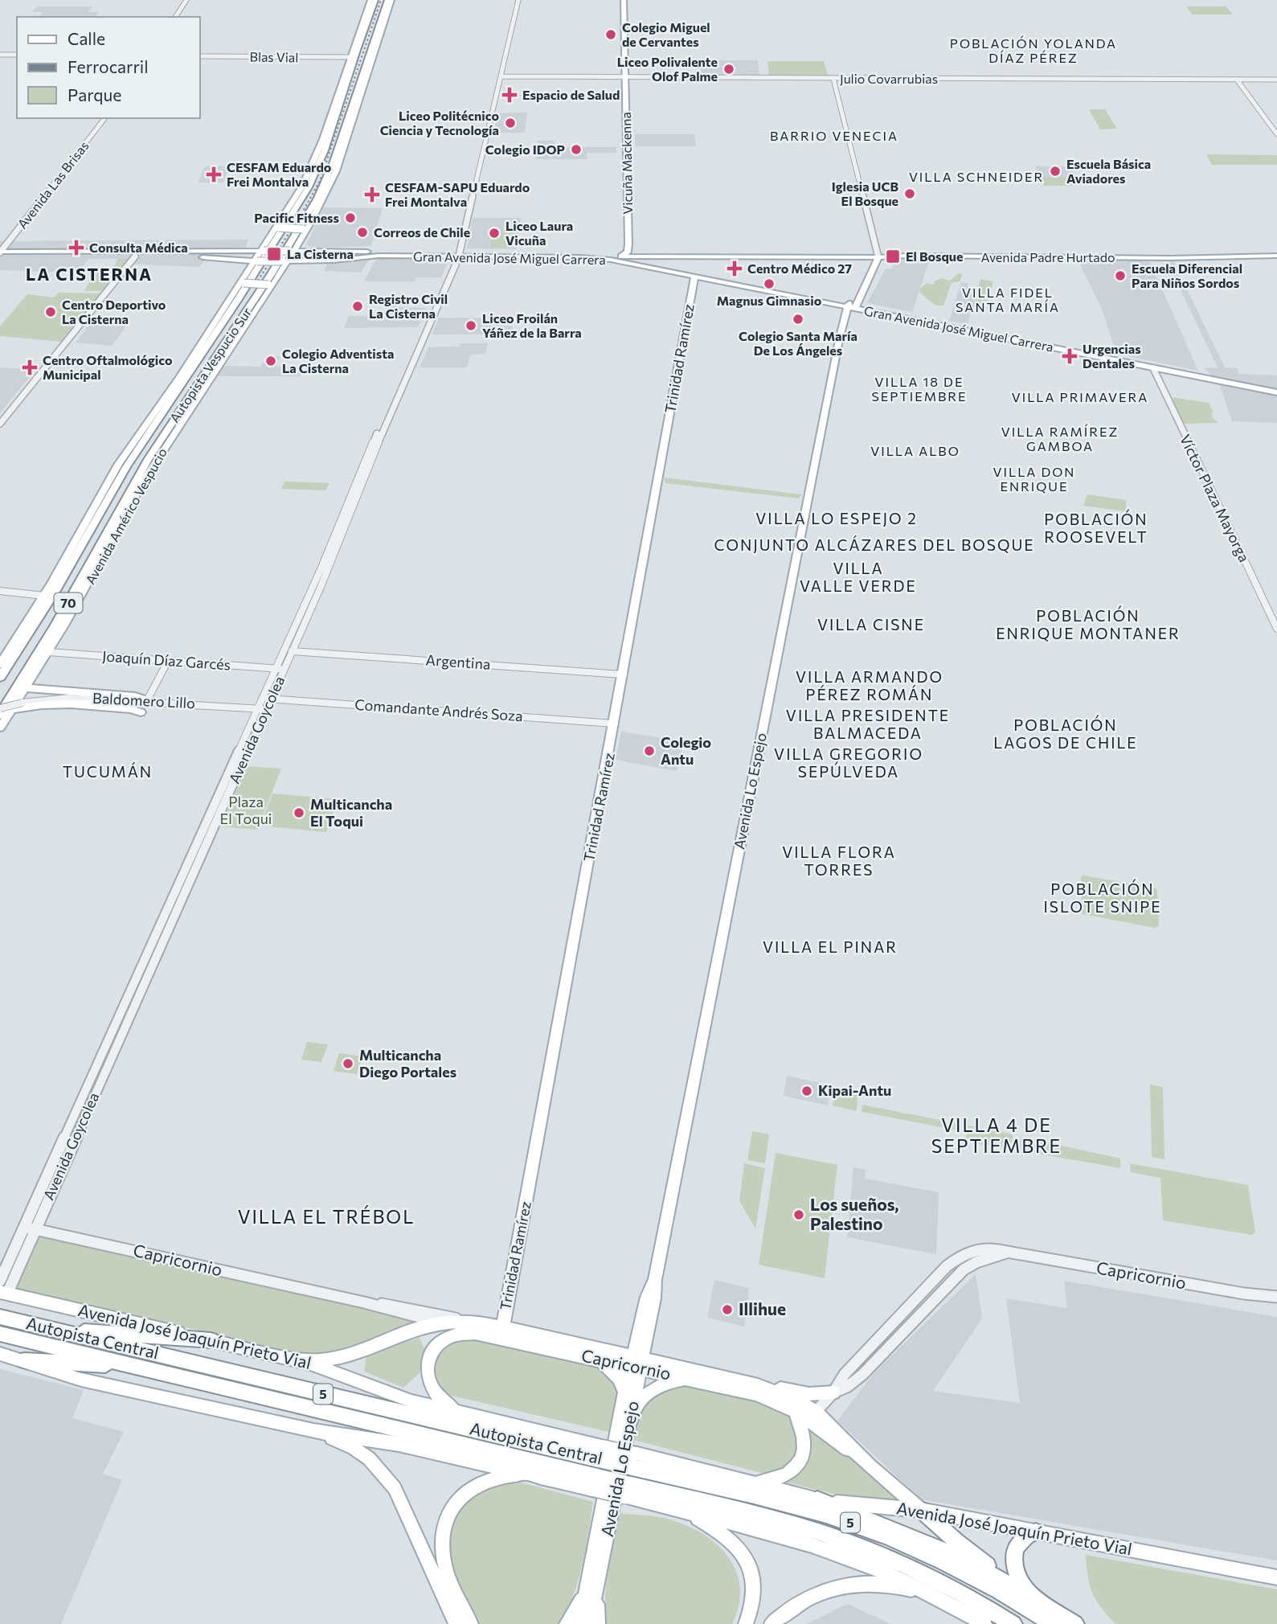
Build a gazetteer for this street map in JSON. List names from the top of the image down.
{
  "streets": {
    "highway": [
      "Autopista Vespucio Sur",
      "70",
      "Autopista Central",
      "5"
    ],
    "main road": [
      "Vicuña Mackenna",
      "Avenida Padre Hurtado",
      "Gran Avenida José Miguel Carrera",
      "Trinidad Ramírez",
      "Avenida Américo Vespucio",
      "Avenida Lo Espejo",
      "Capricornio",
      "Avenida José Joaquín Prieto Vial"
    ],
    "street": [
      "Blas Vial",
      "Julio Covarrubias",
      "Avenida Las Brisas",
      "Víctor Plaza Mayorga",
      "Joaquín Díaz Garcés",
      "Argentina",
      "Baldomero Lillo",
      "Comandante Andrés Soza",
      "Avenida Goycolea"
    ]
  },
  "crossings": [
    ["Blas Vial", "Avenida Américo Vespucio"],
    ["Julio Covarrubias", "Vicuña Mackenna"],
    ["Julio Covarrubias", "Avenida Goycolea"],
    ["Vicuña Mackenna", "Avenida Padre Hurtado"],
    ["Vicuña Mackenna", "Gran Avenida José Miguel Carrera"],
    ["Avenida Las Brisas", "Gran Avenida José Miguel Carrera"],
    ["Avenida Padre Hurtado", "Gran Avenida José Miguel Carrera"],
    ["Avenida Padre Hurtado", "Avenida Lo Espejo"],
    ["Gran Avenida José Miguel Carrera", "Trinidad Ramírez"],
    ["Gran Avenida José Miguel Carrera", "Víctor Plaza Mayorga"],
    ["Gran Avenida José Miguel Carrera", "Avenida Américo Vespucio"],
    ["Gran Avenida José Miguel Carrera", "Avenida Goycolea"],
    ["Gran Avenida José Miguel Carrera", "Avenida Lo Espejo"],
    ["Trinidad Ramírez", "Argentina"],
    ["Trinidad Ramírez", "Comandante Andrés Soza"],
    ["Trinidad Ramírez", "Capricornio"],
    ["Avenida Américo Vespucio", "Joaquín Díaz Garcés"],
    ["Joaquín Díaz Garcés", "Avenida Goycolea"],
    ["Argentina", "Avenida Goycolea"],
    ["Baldomero Lillo", "Avenida Goycolea"],
    ["Comandante Andrés Soza", "Avenida Goycolea"],
    ["Avenida Goycolea", "Capricornio"],
    ["Avenida Goycolea", "Avenida José Joaquín Prieto Vial"],
    ["Avenida Lo Espejo", "Capricornio"],
    ["Capricornio", "Avenida José Joaquín Prieto Vial"],
    ["Avenida José Joaquín Prieto Vial", "Autopista Central"]
  ],
  "districts": [
    "POBLACIÓN YOLANDA DÍAZ PÉREZ",
    "BARRIO VENECIA",
    "VILLA SCHNEIDER",
    "LA CISTERNA",
    "VILLA FIDEL SANTA MARÍA",
    "VILLA 18 DE SEPTIEMBRE",
    "VILLA PRIMAVERA",
    "VILLA RAMÍREZ GAMBOA",
    "VILLA ALBO",
    "VILLA DON ENRIQUE",
    "VILLA LO ESPEJO 2",
    "POBLACIÓN ROOSEVELT",
    "CONJUNTO ALCÁZARES DEL BOSQUE",
    "VILLA VALLE VERDE",
    "POBLACIÓN ENRIQUE MONTANER",
    "VILLA CISNE",
    "VILLA ARMANDO PÉREZ ROMÁN",
    "VILLA PRESIDENTE BALMACEDA",
    "POBLACIÓN LAGOS DE CHILE",
    "VILLA GREGORIO SEPÚLVEDA",
    "TUCUMÁN",
    "VILLA FLORA TORRES",
    "POBLACIÓN ISLOTE SNIPE",
    "VILLA EL PINAR",
    "VILLA 4 DE SEPTIEMBRE",
    "VILLA EL TRÉBOL"
  ],
  "parks": ["Plaza El Toqui"],
  "places": {
    "other": [
      "Colegio Miguel de Cervantes",
      "Liceo Polivalente Olof Palme",
      "Liceo Politécnico Ciencia y Tecnología",
      "Colegio IDOP",
      "Escuela Básica Aviadores",
      "Iglesia UCB El Bosque",
      "Pacific Fitness",
      "Correos de Chile",
      "Liceo Laura Vicuña",
      "Escuela Diferencial Para Niños Sordos",
      "Magnus Gimnasio",
      "Registro Civil La Cisterna",
      "Centro Deportivo La Cisterna",
      "Colegio Santa María De Los Ángeles",
      "Liceo Froilán Yáñez de la Barra",
      "Colegio Adventista La Cisterna",
      "Colegio Antu",
      "Multicancha El Toqui",
      "Multicancha Diego Portales",
      "Kipai-Antu",
      "Los sueños, Palestino",
      "Illihue"
    ],
    "health": [
      "Espacio de Salud",
      "CESFAM Eduardo Frei Montalva",
      "CESFAM-SAPU Eduardo Frei Montalva",
      "Consulta Médica",
      "Centro Médico 27",
      "Urgencias Dentales",
      "Centro Oftalmológico Municipal"
    ],
    "transit": ["La Cisterna", "El Bosque"]
  },
  "legend": ["Calle", "Ferrocarril", "Parque"]
}
